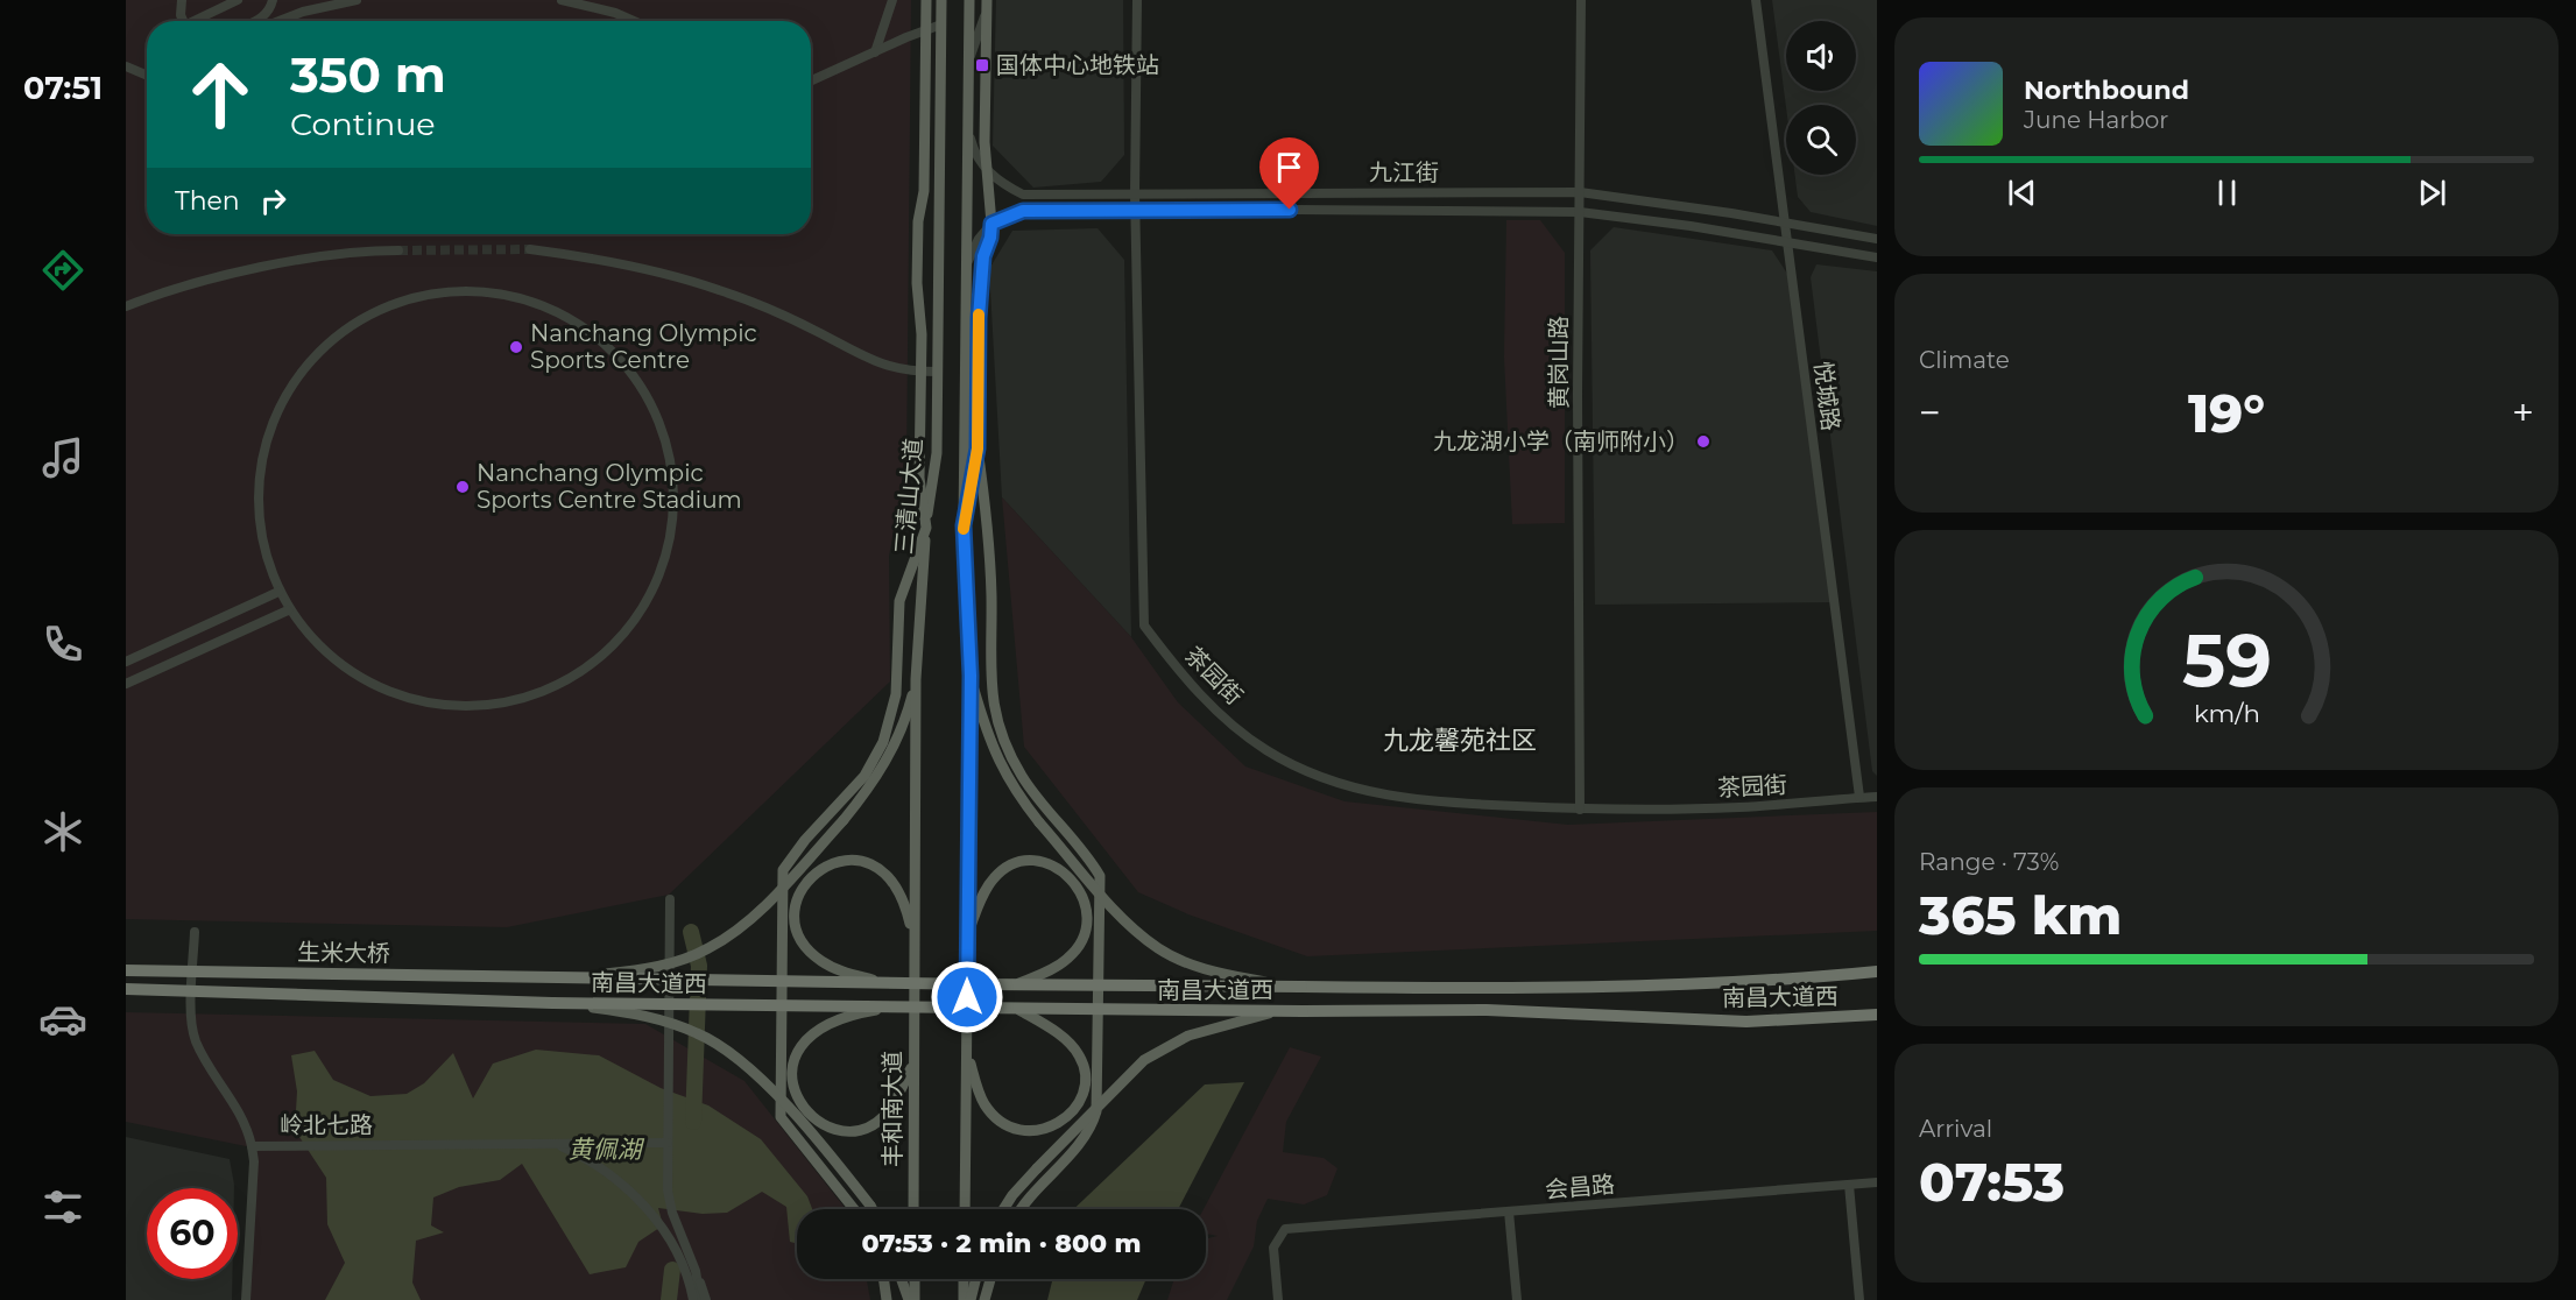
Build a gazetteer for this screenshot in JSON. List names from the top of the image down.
{
  "streets": {
    "highway": ["生米大桥", "南昌大道西"],
    "main road": ["三清山大道", "丰和南大道"],
    "street": [
      "九江街",
      "黄岗山路",
      "悦城路",
      "茶园街",
      "岭北七路",
      "会昌路"
    ]
  },
  "crossings": [
    ["九江街", "黄岗山路"],
    ["九江街", "悦城路"],
    ["九江街", "茶园街"],
    ["黄岗山路", "茶园街"],
    ["悦城路", "茶园街"],
    ["三清山大道", "丰和南大道"],
    ["生米大桥", "南昌大道西"]
  ],
  "districts": ["九龙馨苑社区"],
  "water": ["黄佩湖"],
  "places": {
    "transit": ["国体中心地铁站"],
    "other": ["Nanchang Olympic Sports Centre", "九龙湖小学（南师附小）", "Nanchang Olympic Sports Centre Stadium"]
  },
  "page": {
    "tabs": "07:51",
    "turn": ["350 m", "Continue"],
    "song": ["Northbound", "June Harbor"],
    "then": "Then",
    "tile": [
      "Climate",
      ["Range · 73%", "365 km"],
      ["Arrival", "07:53"]
    ],
    "heat": ["−", "19°", "+"],
    "limit": "60",
    "trip": "07:53 · 2 min · 800 m",
    "gauge": ["59", "km/h"]
  }
}
